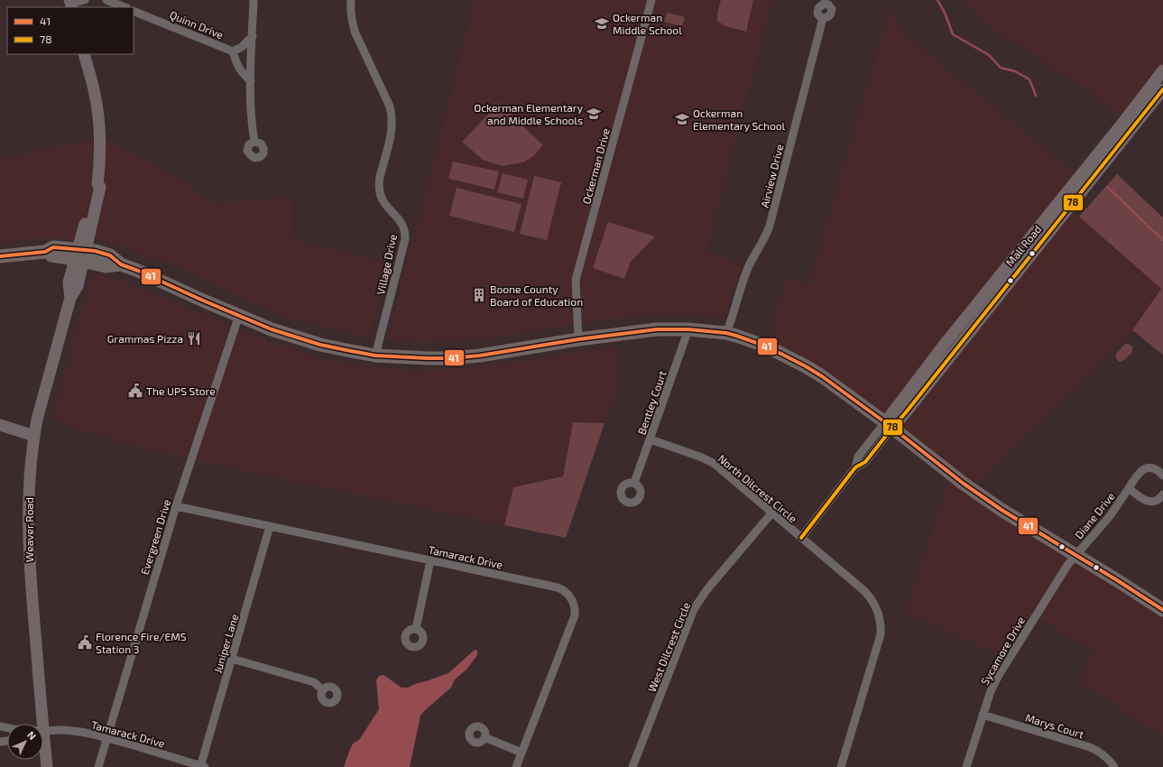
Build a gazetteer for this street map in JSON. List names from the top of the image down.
{
  "streets": {
    "main road": ["Mall Road", "Weaver Road"],
    "street": [
      "Quinn Drive",
      "Ockerman Drive",
      "Airview Drive",
      "Village Drive",
      "Bentley Court",
      "North Dilcrest Circle",
      "Diane Drive",
      "Evergreen Drive",
      "Tamarack Drive",
      "Juniper Lane",
      "West Dilcrest Circle",
      "Sycamore Drive",
      "Marys Court"
    ]
  },
  "crossings": [
    ["Bentley Court", "North Dilcrest Circle"],
    ["North Dilcrest Circle", "West Dilcrest Circle"],
    ["Diane Drive", "Sycamore Drive"],
    ["Evergreen Drive", "Tamarack Drive"],
    ["Tamarack Drive", "Juniper Lane"],
    ["Sycamore Drive", "Marys Court"]
  ],
  "places": {
    "school or university": ["Ockerman Middle School", "Ockerman Elementary and Middle Schools", "Ockerman Elementary School"],
    "building": ["Boone County Board of Education"],
    "restaurant": ["Grammas Pizza"],
    "public building": ["The UPS Store", "Florence Fire/EMS Station 3"]
  },
  "lines": ["transit line 78", "transit line 41"],
  "legend": ["41", "78"],
  "north": "top right"
}
